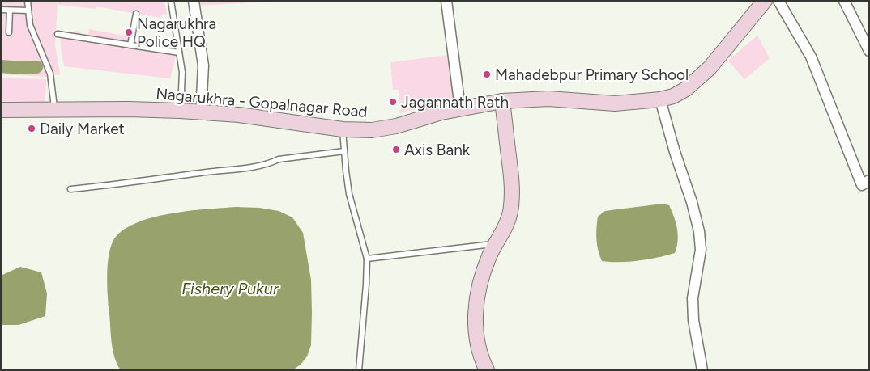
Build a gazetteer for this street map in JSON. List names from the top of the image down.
{
  "streets": {
    "main road": ["Nagarukhra - Gopalnagar Road"]
  },
  "water": ["Fishery Pukur"],
  "places": [
    "Nagarukhra Police HQ",
    "Mahadebpur Primary School",
    "Jagannath Rath",
    "Daily Market",
    "Axis Bank"
  ]
}
